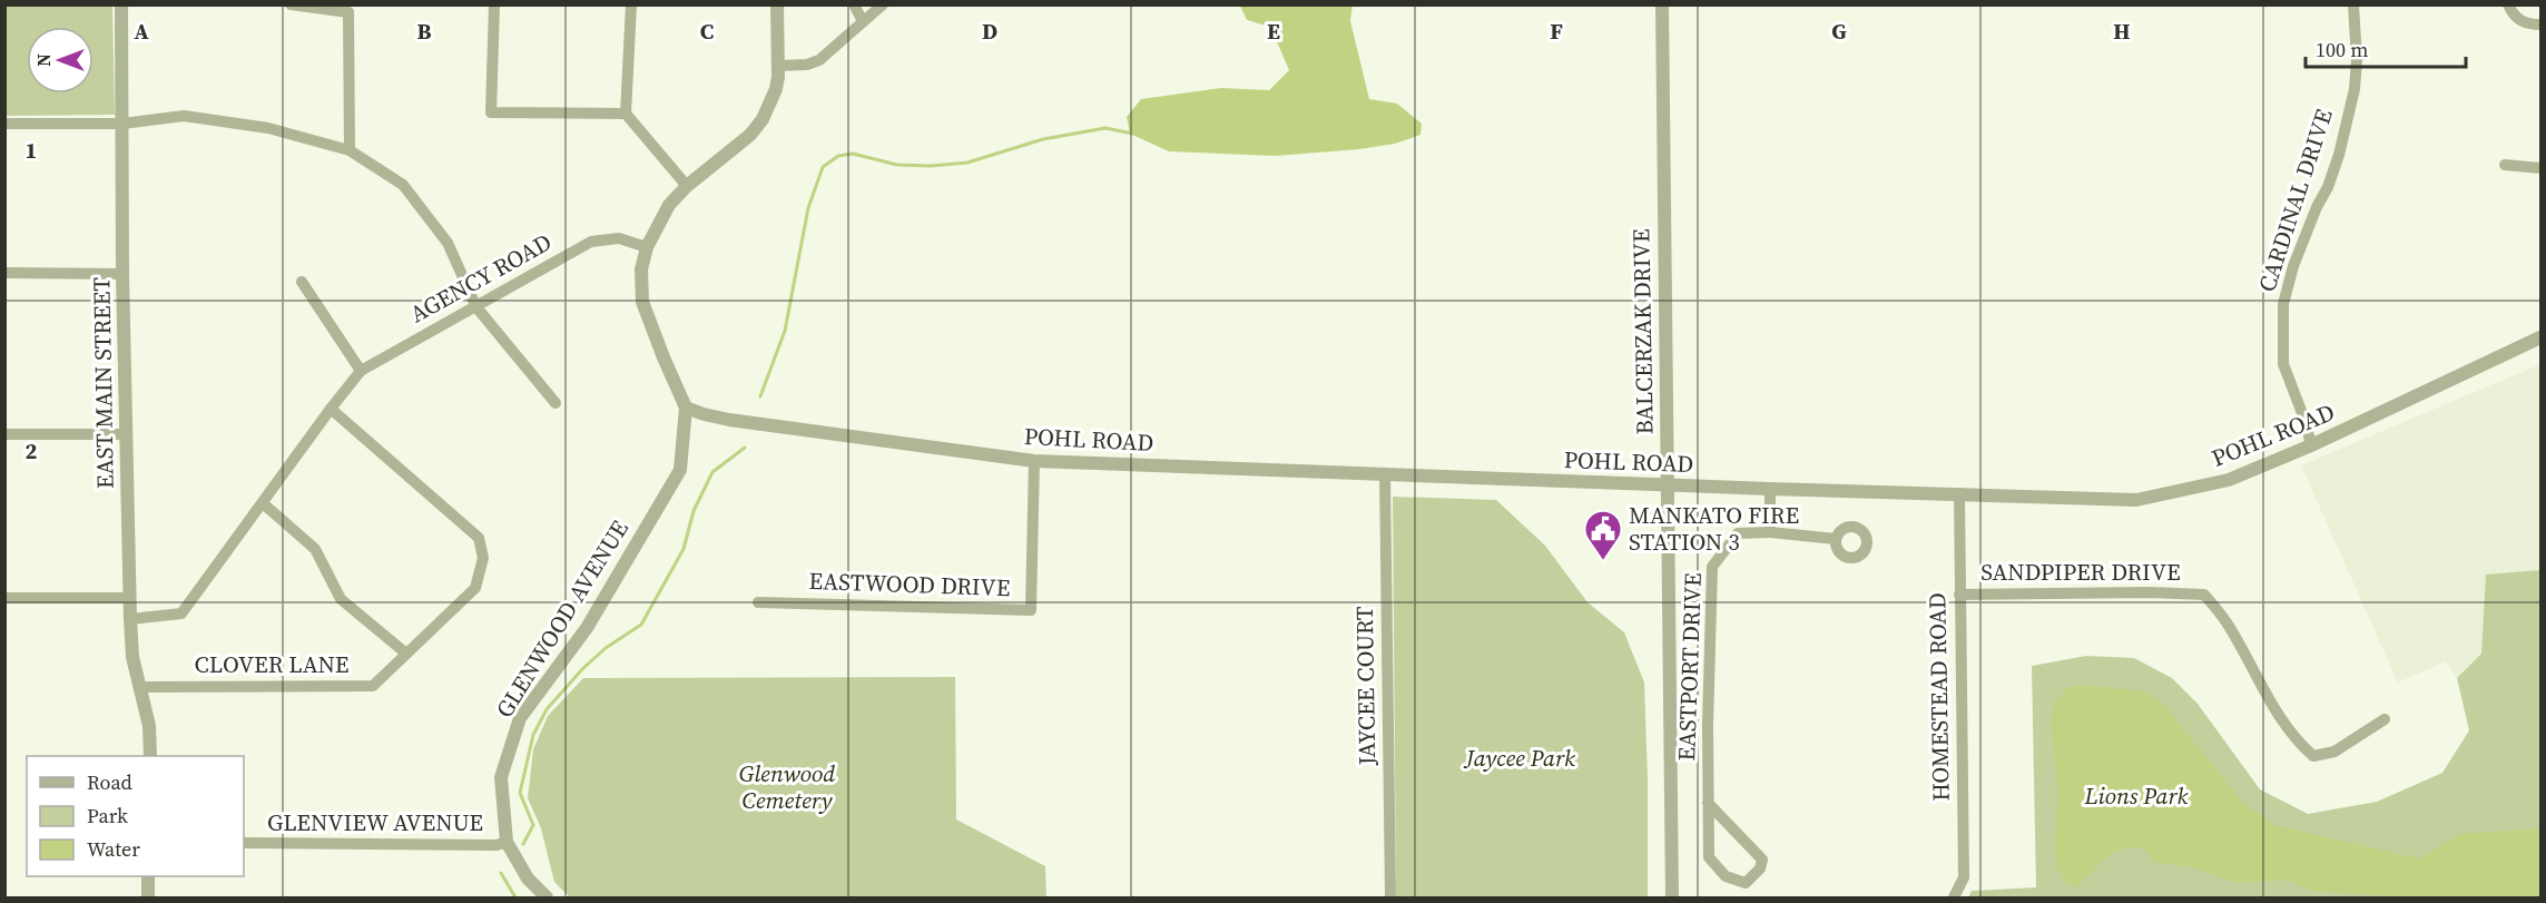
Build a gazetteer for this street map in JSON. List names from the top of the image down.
{
  "streets": {
    "street": [
      "CARDINAL DRIVE",
      "AGENCY ROAD",
      "BALCERZAK DRIVE",
      "EAST MAIN STREET",
      "POHL ROAD",
      "SANDPIPER DRIVE",
      "EASTWOOD DRIVE",
      "GLENWOOD AVENUE",
      "CLOVER LANE",
      "EASTPORT DRIVE",
      "JAYCEE COURT",
      "HOMESTEAD ROAD",
      "GLENVIEW AVENUE"
    ]
  },
  "crossings": [
    ["CARDINAL DRIVE", "POHL ROAD"],
    ["AGENCY ROAD", "EAST MAIN STREET"],
    ["AGENCY ROAD", "GLENWOOD AVENUE"],
    ["AGENCY ROAD", "CLOVER LANE"],
    ["BALCERZAK DRIVE", "POHL ROAD"],
    ["EAST MAIN STREET", "CLOVER LANE"],
    ["POHL ROAD", "EASTWOOD DRIVE"],
    ["POHL ROAD", "GLENWOOD AVENUE"],
    ["POHL ROAD", "JAYCEE COURT"],
    ["POHL ROAD", "HOMESTEAD ROAD"],
    ["SANDPIPER DRIVE", "HOMESTEAD ROAD"],
    ["GLENWOOD AVENUE", "GLENVIEW AVENUE"]
  ],
  "parks": ["Jaycee Park", "Glenwood Cemetery", "Lions Park"],
  "places": {
    "public building": ["MANKATO FIRE STATION 3"]
  },
  "legend": ["Road", "Park", "Water"],
  "scale_bar": "100 m",
  "north": "left",
  "grid": {
    "columns": [
      "A",
      "B",
      "C",
      "D",
      "E",
      "F",
      "G",
      "H"
    ],
    "rows": ["1", "2"]
  }
}
